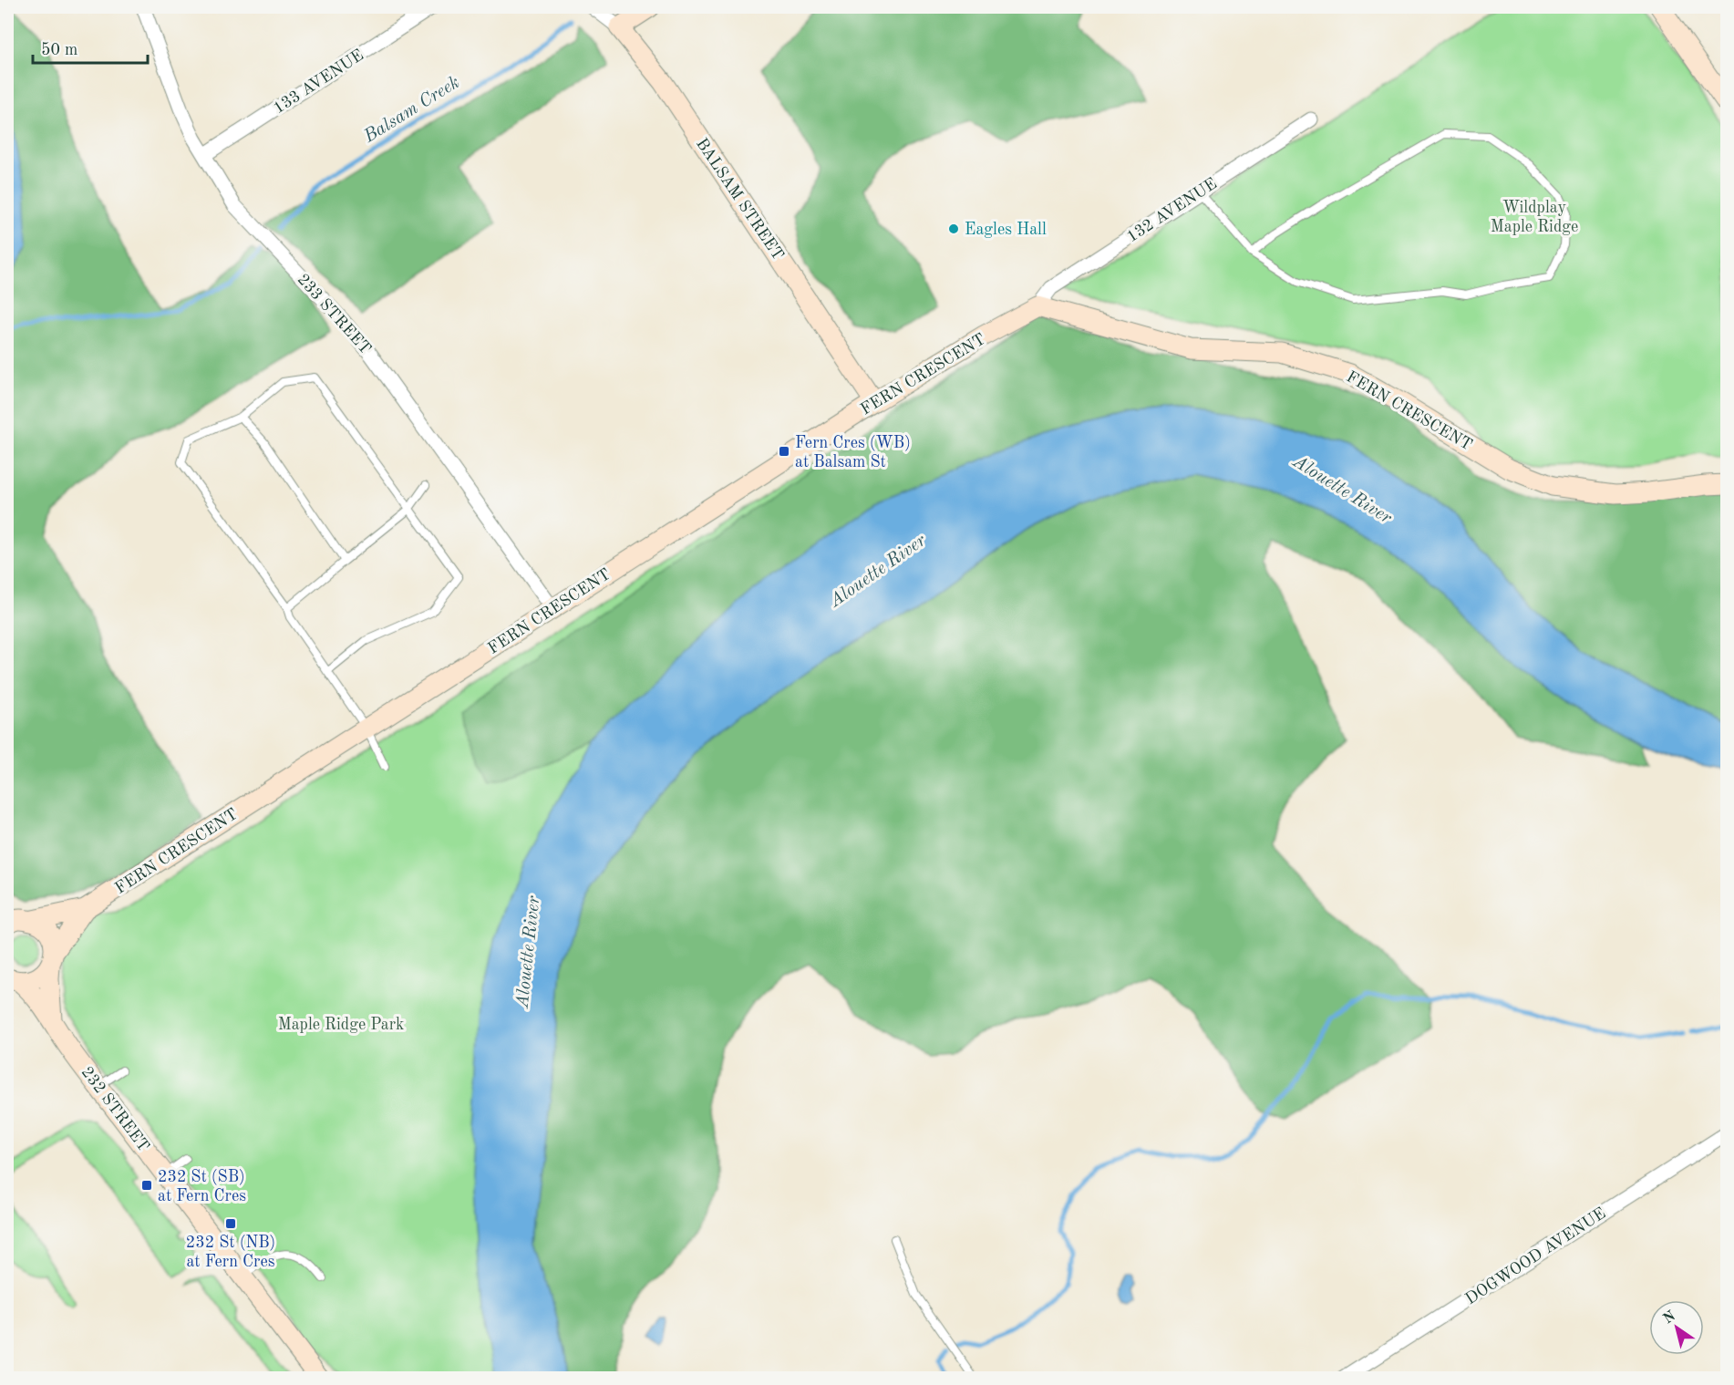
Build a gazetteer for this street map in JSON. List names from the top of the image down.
{
  "streets": {
    "street": [
      "133 AVENUE",
      "BALSAM STREET",
      "132 AVENUE",
      "233 STREET",
      "FERN CRESCENT",
      "232 STREET",
      "DOGWOOD AVENUE"
    ]
  },
  "crossings": [
    ["133 AVENUE", "233 STREET"],
    ["BALSAM STREET", "FERN CRESCENT"],
    ["132 AVENUE", "FERN CRESCENT"],
    ["233 STREET", "FERN CRESCENT"],
    ["FERN CRESCENT", "232 STREET"]
  ],
  "water": ["Balsam Creek", "Alouette River"],
  "parks": ["Wildplay Maple Ridge", "Maple Ridge Park"],
  "places": {
    "other": ["Eagles Hall"],
    "transit": ["Fern Cres (WB) at Balsam St", "232 St (SB) at Fern Cres", "232 St (NB) at Fern Cres"]
  },
  "scale_bar": "50 m",
  "north": "top left"
}
